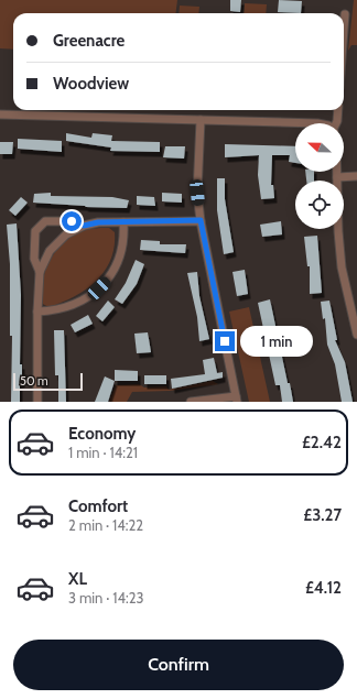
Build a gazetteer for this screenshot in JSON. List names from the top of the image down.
{
  "scale_bar": "50 m",
  "north": "left",
  "page": {
    "banner": ["Greenacre", "Woodview"],
    "bubble": "1 min",
    "scale": "50 m",
    "list": [
      {
        "name": "Economy",
        "note": "1 min · 14:21",
        "value": "£2.42"
      },
      {
        "name": "Comfort",
        "note": "2 min · 14:22",
        "value": "£3.27"
      },
      {
        "name": "XL",
        "note": "3 min · 14:23",
        "value": "£4.12"
      }
    ],
    "buttons": "Confirm"
  }
}
